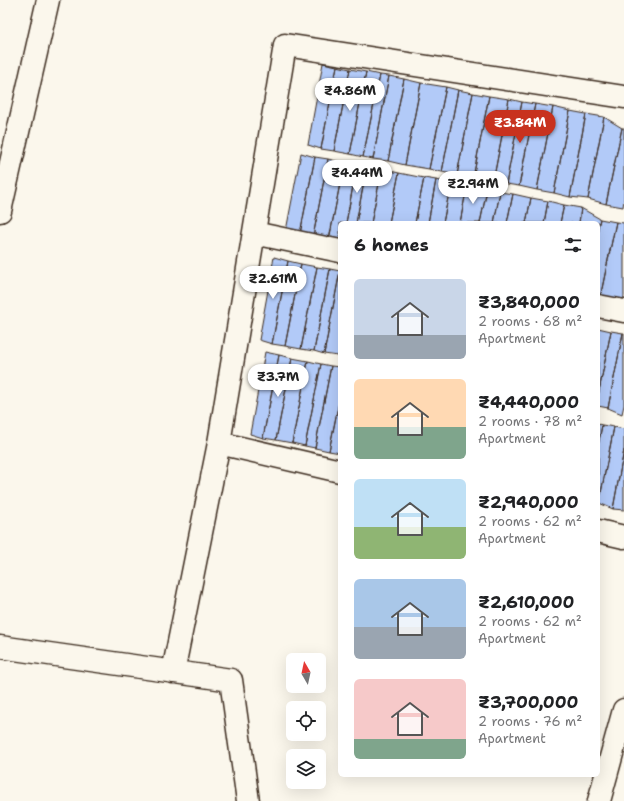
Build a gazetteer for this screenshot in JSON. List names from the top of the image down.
{
  "north": "top",
  "page": {
    "price": [
      "₹4.86M",
      "₹3.84M",
      "₹4.44M",
      "₹2.94M",
      "₹2.61M",
      "₹3.7M"
    ],
    "heading": "6 homes",
    "list": [
      {
        "name": "₹3,840,000",
        "note": "2 rooms · 68 m² · Apartment"
      },
      {
        "name": "₹4,440,000",
        "note": "2 rooms · 78 m² · Apartment"
      },
      {
        "name": "₹2,940,000",
        "note": "2 rooms · 62 m² · Apartment"
      },
      {
        "name": "₹2,610,000",
        "note": "2 rooms · 62 m² · Apartment"
      },
      {
        "name": "₹3,700,000",
        "note": "2 rooms · 76 m² · Apartment"
      }
    ]
  }
}
